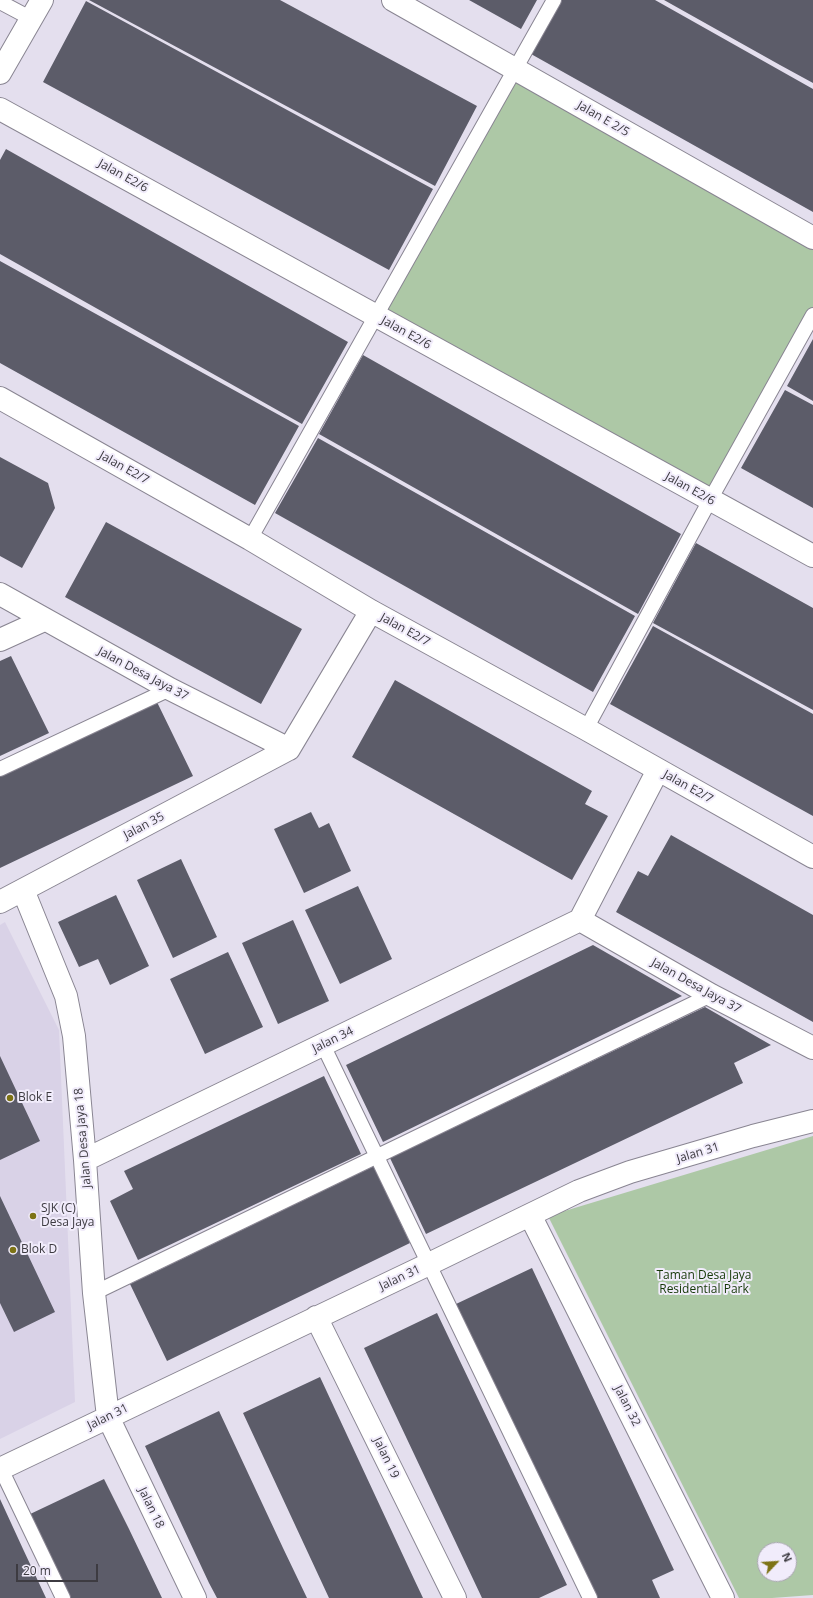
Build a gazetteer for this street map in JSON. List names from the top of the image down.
{
  "streets": {
    "street": [
      "Jalan E 2/5",
      "Jalan E2/6",
      "Jalan E2/7",
      "Jalan Desa Jaya 37",
      "Jalan 35",
      "Jalan 34",
      "Jalan Desa Jaya 18",
      "Jalan 31",
      "Jalan 32",
      "Jalan 19",
      "Jalan 18"
    ]
  },
  "crossings": [
    ["Jalan Desa Jaya 37", "Jalan 35"],
    ["Jalan Desa Jaya 37", "Jalan 34"],
    ["Jalan 35", "Jalan Desa Jaya 18"],
    ["Jalan 34", "Jalan Desa Jaya 18"],
    ["Jalan Desa Jaya 18", "Jalan 31"],
    ["Jalan Desa Jaya 18", "Jalan 18"],
    ["Jalan 31", "Jalan 32"],
    ["Jalan 31", "Jalan 19"],
    ["Jalan 31", "Jalan 18"]
  ],
  "parks": ["Taman Desa Jaya Residential Park"],
  "places": ["Blok E", "SJK (C) Desa Jaya", "Blok D"],
  "scale_bar": "20 m",
  "north": "top right"
}
